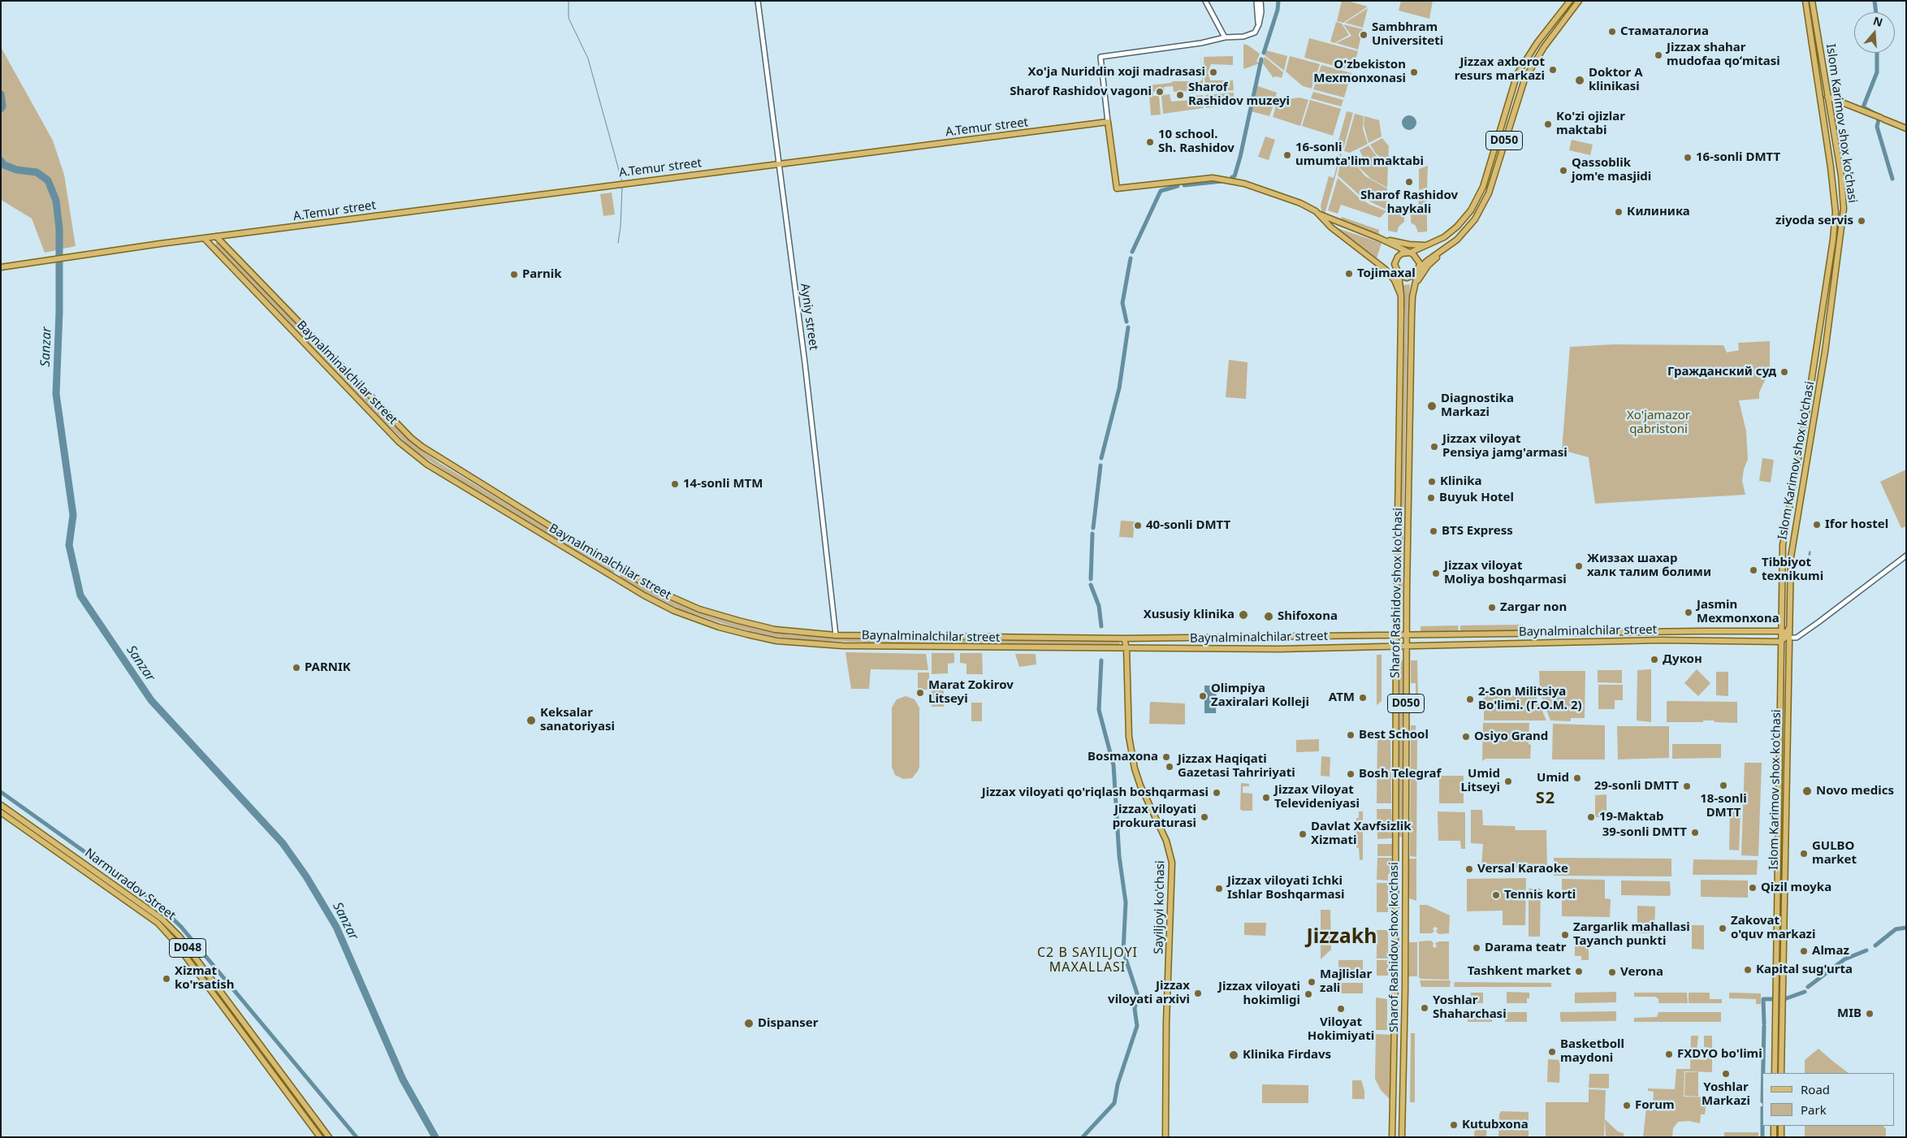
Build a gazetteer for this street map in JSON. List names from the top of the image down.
{
  "streets": {
    "main road": [
      "Islom Karimov shox ko'chasi",
      "A.Temur street",
      "D050",
      "Baynalminalchilar street",
      "Sharof Rashidov shox ko'chasi",
      "Narmuradov Street",
      "Sayiljoyi ko'chasi",
      "D048"
    ],
    "street": ["Ayniy street"]
  },
  "crossings": [
    ["Islom Karimov shox ko'chasi", "Baynalminalchilar street"],
    ["A.Temur street", "Ayniy street"],
    ["A.Temur street", "Baynalminalchilar street"],
    ["D050", "Sharof Rashidov shox ko'chasi"],
    ["Ayniy street", "Baynalminalchilar street"],
    ["Baynalminalchilar street", "Sharof Rashidov shox ko'chasi"],
    ["Baynalminalchilar street", "Sayiljoyi ko'chasi"]
  ],
  "districts": ["S2", "Jizzakh", "C2 B SAYILJOYI MAXALLASI"],
  "water": ["Sanzar"],
  "parks": ["Xo'jamazor qabristoni"],
  "places": [
    "Стаматалогиа",
    "Sambhram Universiteti",
    "Jizzax shahar mudofaa qoʻmitasi",
    "Jizzax axborot resurs markazi",
    "Xo'ja Nuriddin xoji madrasasi",
    "O'zbekiston Mexmonxonasi",
    "Doktor A klinikasi",
    "Sharof Rashidov vagoni",
    "Sharof Rashidov muzeyi",
    "Ko'zi ojizlar maktabi",
    "10 school. Sh. Rashidov",
    "16-sonli umumta'lim maktabi",
    "16-sonli DMTT",
    "Qassoblik jom'e masjidi",
    "Sharof Rashidov haykali",
    "Килиника",
    "ziyoda servis",
    "Tojimaxal",
    "Parnik",
    "Гражданский суд",
    "Diagnostika Markazi",
    "Jizzax viloyat Pensiya jamg'armasi",
    "Klinika",
    "14-sonli MTM",
    "Buyuk Hotel",
    "Ifor hostel",
    "40-sonli DMTT",
    "BTS Express",
    "Жиззах шахар халк талим болими",
    "Tibbiyot texnikumi",
    "Jizzax viloyat Moliya boshqarmasi",
    "Zargar non",
    "Jasmin Mexmonxona",
    "Xususiy klinika",
    "Shifoxona",
    "Дукон",
    "PARNIK",
    "Marat Zokirov Litseyi",
    "Olimpiya Zaxiralari Kolleji",
    "ATM",
    "2-Son Militsiya Bo'limi. (Г.О.М. 2)",
    "Keksalar sanatoriyasi",
    "Best School",
    "Osiyo Grand",
    "Bosmaxona",
    "Jizzax Haqiqati Gazetasi Tahririyati",
    "Bosh Telegraf",
    "Umid",
    "Umid Litseyi",
    "18-sonli DMTT",
    "29-sonli DMTT",
    "Novo medics",
    "Jizzax viloyati qo'riqlash boshqarmasi",
    "Jizzax Viloyat Televideniyasi",
    "Jizzax viloyati prokuraturasi",
    "19-Maktab",
    "39-sonli DMTT",
    "Davlat Xavfsizlik Xizmati",
    "GULBO market",
    "Versal Karaoke",
    "Qizil moyka",
    "Jizzax viloyati Ichki Ishlar Boshqarmasi",
    "Tennis korti",
    "Zakovat o'quv markazi",
    "Zargarlik mahallasi Tayanch punkti",
    "Darama teatr",
    "Almaz",
    "Kapital sug'urta",
    "Tashkent market",
    "Verona",
    "Xizmat ko'rsatish",
    "Majlislar zali",
    "Jizzax viloyati arxivi",
    "Jizzax viloyati hokimligi",
    "Yoshlar Shaharchasi",
    "Viloyat Hokimiyati",
    "MIB",
    "Dispanser",
    "Basketboll maydoni",
    "FXDYO bo'limi",
    "Klinika Firdavs",
    "Yoshlar Markazi",
    "Forum",
    "Kutubxona"
  ],
  "legend": ["Road", "Park"],
  "north": "top"
}
